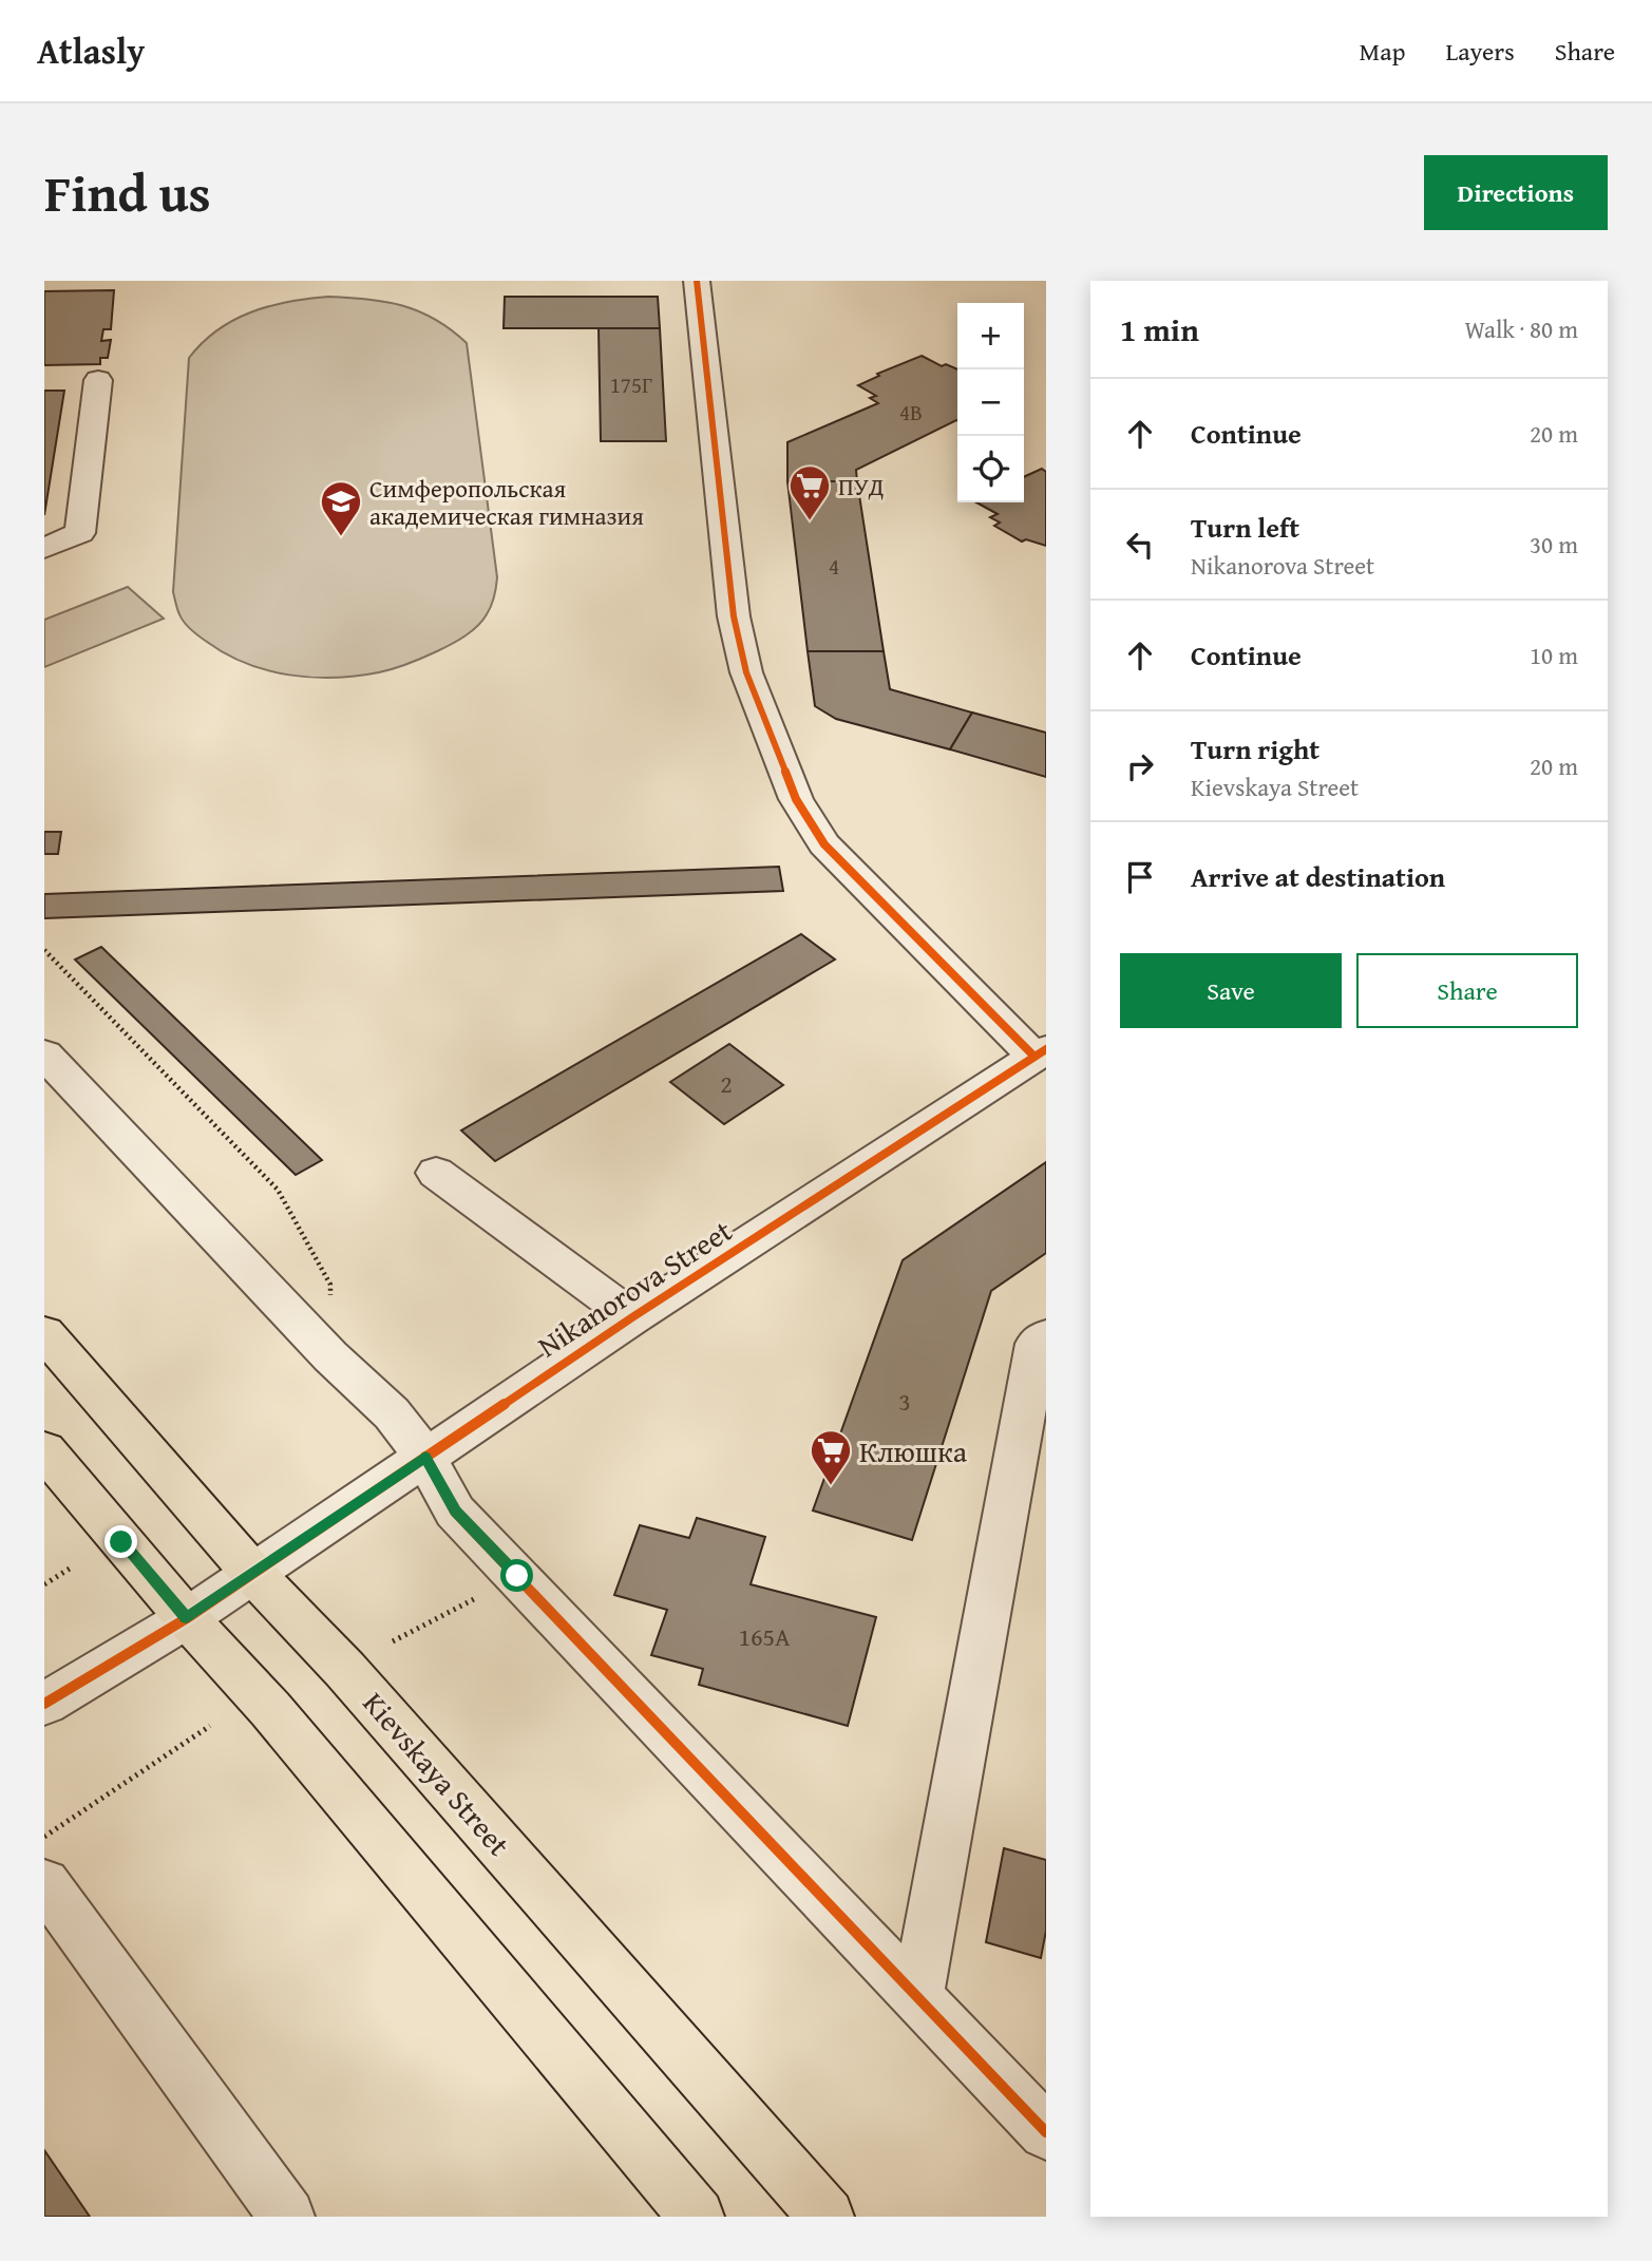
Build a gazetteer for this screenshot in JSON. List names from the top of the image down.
{
  "streets": {
    "main road": ["Kievskaya Street"],
    "street": ["Nikanorova Street"]
  },
  "crossings": [
    ["Nikanorova Street", "Kievskaya Street"]
  ],
  "places": {
    "supermarket": ["ПУД", "Клюшка"],
    "school or university": ["Симферопольская академическая гимназия"]
  },
  "house_numbers": [
    "175Г",
    "4В",
    "4",
    "2",
    "3",
    "165А"
  ],
  "page": {
    "header": "Atlasly",
    "nav": ["Map", "Layers", "Share"],
    "title": "Find us",
    "buttons": [
      "Directions",
      ["Save", "Share"]
    ],
    "heading": ["1 min", "Walk · 80 m"],
    "map_buttons": ["+", "−"],
    "list": [
      ["Continue", "20 m"],
      ["Turn left", "Nikanorova Street", "30 m"],
      ["Continue", "10 m"],
      ["Turn right", "Kievskaya Street", "20 m"],
      "Arrive at destination"
    ]
  }
}
